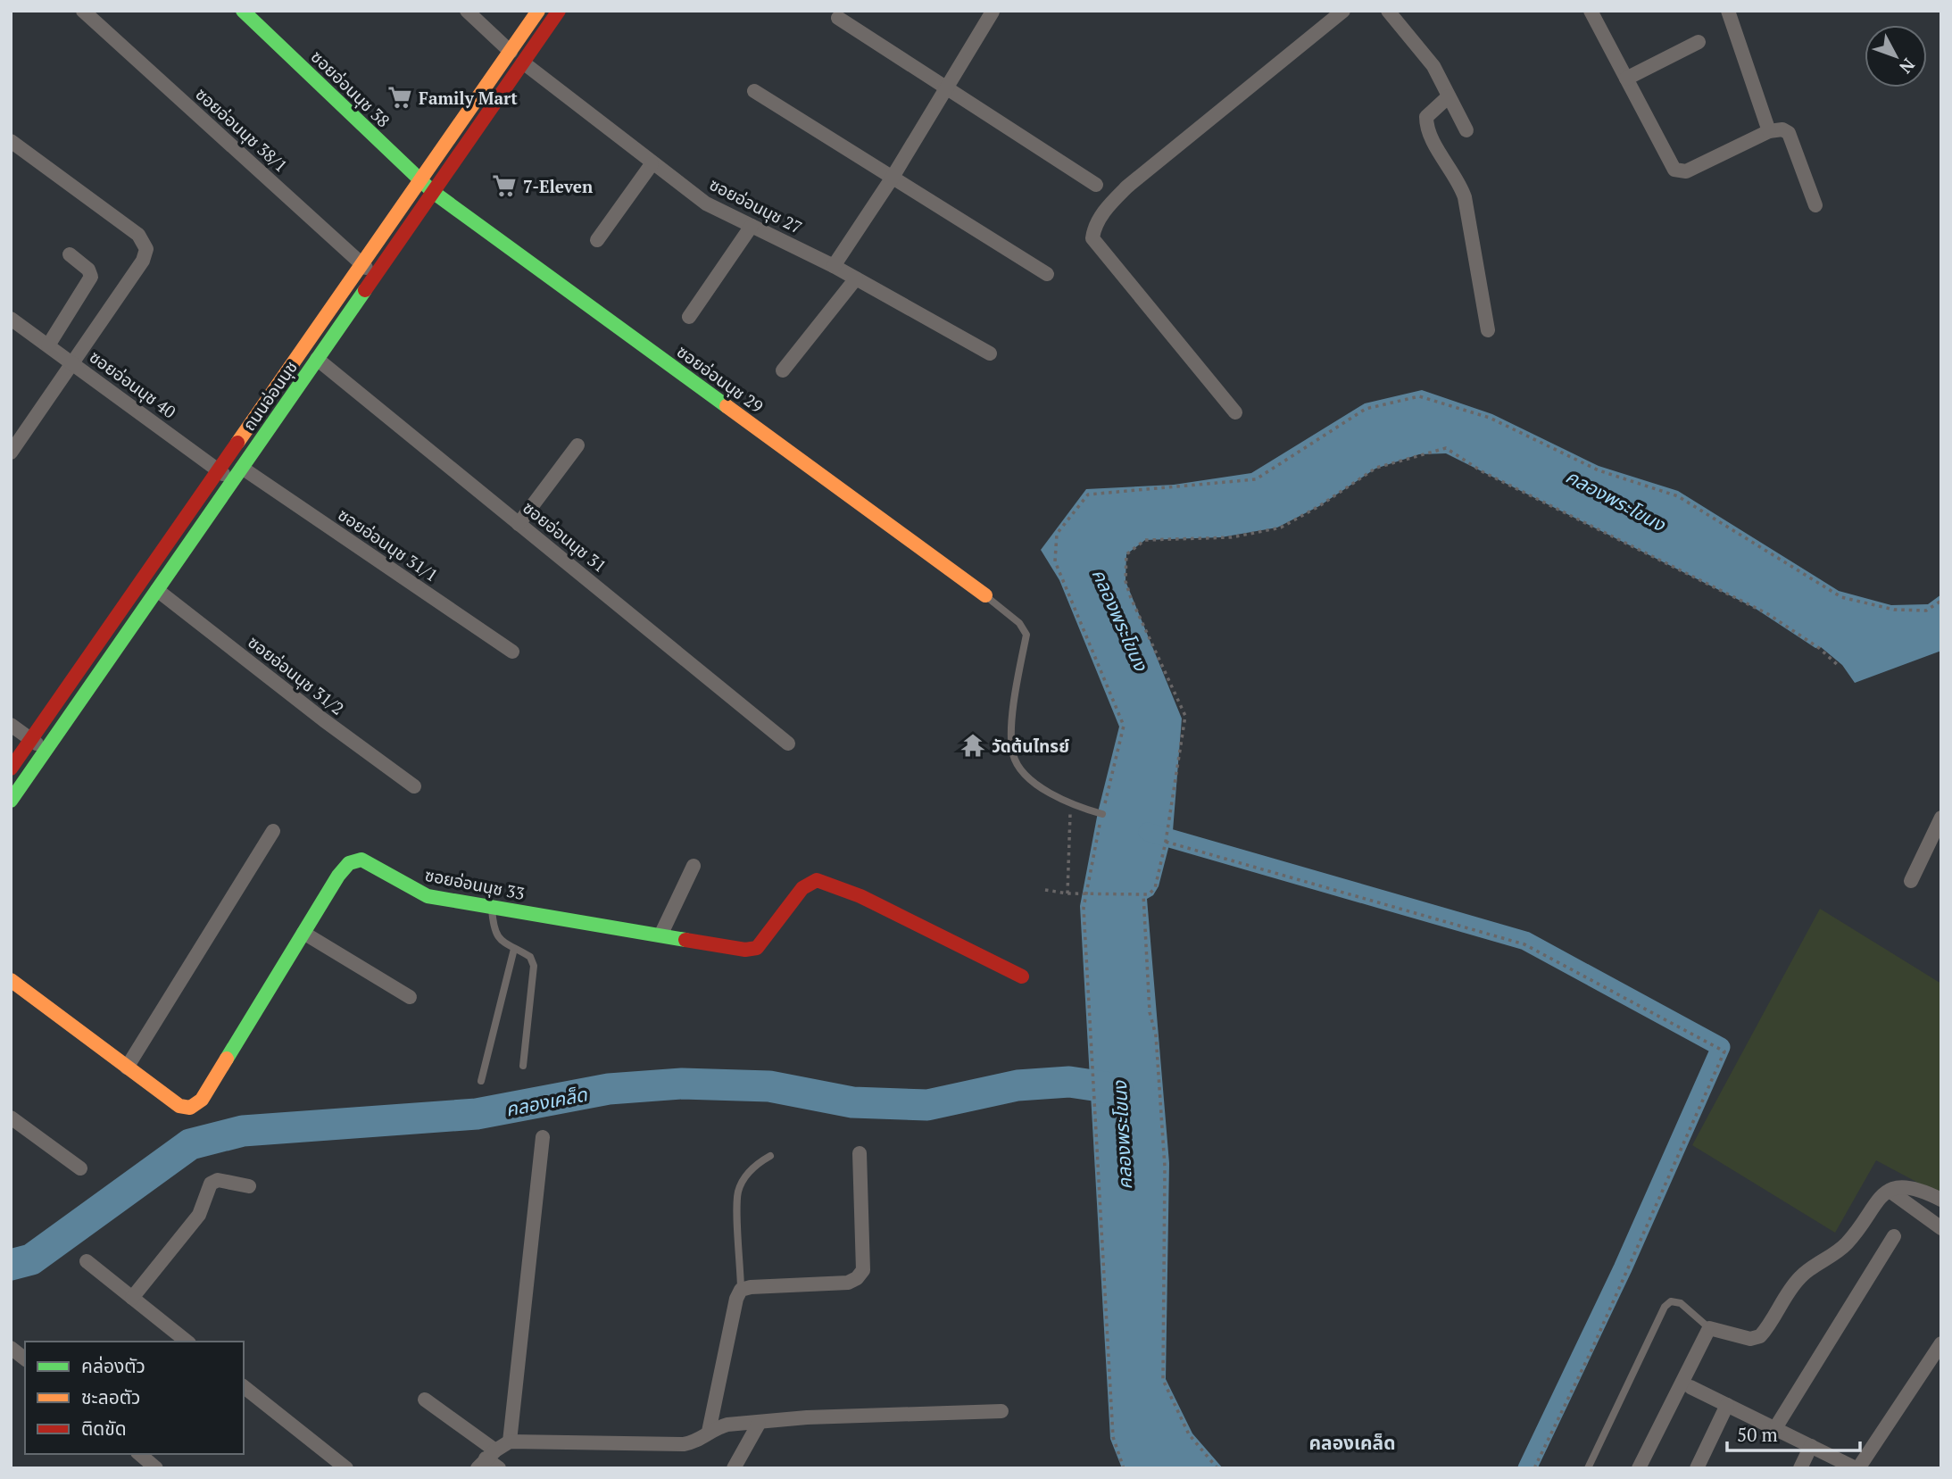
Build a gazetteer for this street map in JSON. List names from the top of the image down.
{
  "streets": {
    "street": [
      "ซอยอ่อนนุช 38",
      "ซอยอ่อนนุช 38/1",
      "ซอยอ่อนนุช 27",
      "ซอยอ่อนนุช 29",
      "ซอยอ่อนนุช 40",
      "ถนนอ่อนนุช",
      "ซอยอ่อนนุช 31",
      "ซอยอ่อนนุช 31/1",
      "ซอยอ่อนนุช 31/2",
      "ซอยอ่อนนุช 33"
    ]
  },
  "crossings": [
    ["ซอยอ่อนนุช 38", "ซอยอ่อนนุช 29"],
    ["ซอยอ่อนนุช 38", "ถนนอ่อนนุช"],
    ["ซอยอ่อนนุช 38/1", "ถนนอ่อนนุช"],
    ["ซอยอ่อนนุช 27", "ถนนอ่อนนุช"],
    ["ซอยอ่อนนุช 29", "ถนนอ่อนนุช"],
    ["ซอยอ่อนนุช 40", "ถนนอ่อนนุช"],
    ["ถนนอ่อนนุช", "ซอยอ่อนนุช 31"],
    ["ถนนอ่อนนุช", "ซอยอ่อนนุช 31/1"],
    ["ถนนอ่อนนุช", "ซอยอ่อนนุช 31/2"]
  ],
  "districts": ["คลองเคล็ด"],
  "water": ["คลองพระโขนง", "คลองเคล็ด"],
  "places": {
    "supermarket": ["Family Mart", "7-Eleven"],
    "temple": ["วัดต้นไทรย์"]
  },
  "legend": ["คล่องตัว", "ชะลอตัว", "ติดขัด"],
  "scale_bar": "50 m",
  "north": "bottom right"
}
